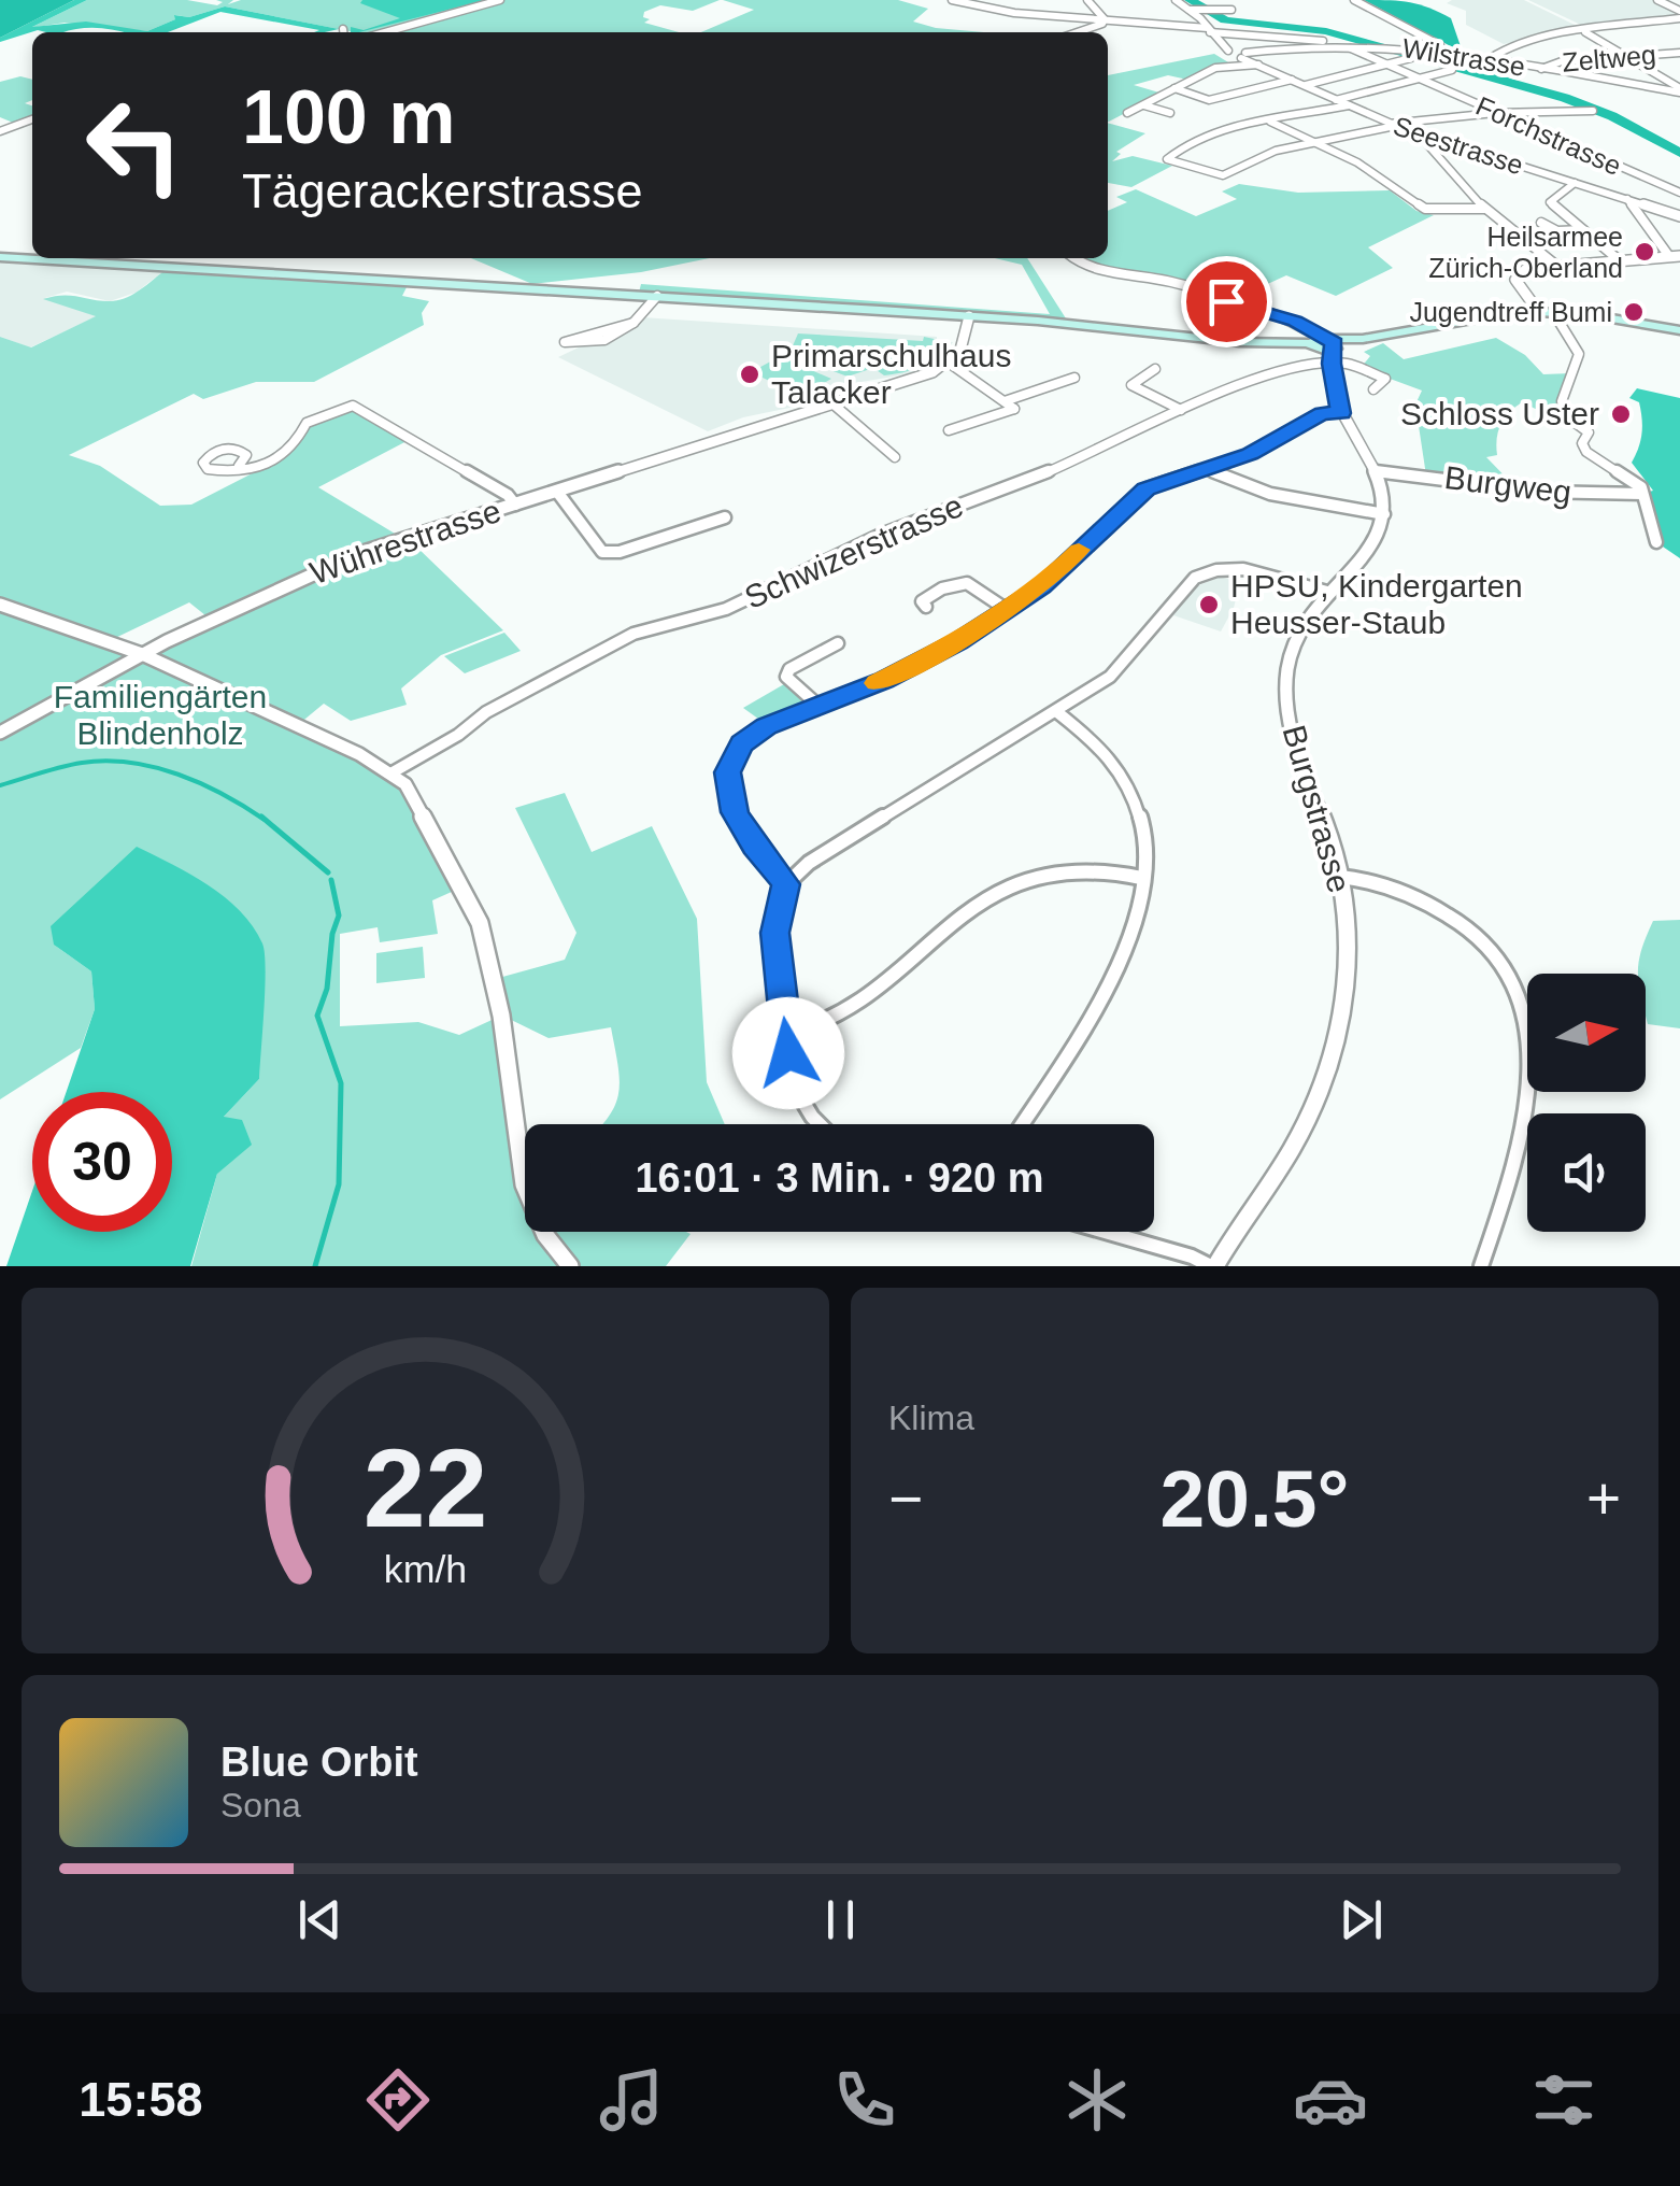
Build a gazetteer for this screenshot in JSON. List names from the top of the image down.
{
  "streets": {
    "street": [
      "Wilstrasse",
      "Zeltweg",
      "Forchstrasse",
      "Seestrasse",
      "Burgweg",
      "Wührestrasse",
      "Schwizerstrasse",
      "Burgstrasse"
    ]
  },
  "crossings": [
    ["Wilstrasse", "Zeltweg"],
    ["Wilstrasse", "Seestrasse"]
  ],
  "parks": ["Familiengärten Blindenholz"],
  "places": [
    "Heilsarmee Zürich-Oberland",
    "Jugendtreff Bumi",
    "Primarschulhaus Talacker",
    "Schloss Uster",
    "HPSU, Kindergarten Heusser-Staub"
  ],
  "north": "right",
  "page": {
    "turn": ["100 m", "Tägerackerstrasse"],
    "limit": "30",
    "trip": "16:01 · 3 Min. · 920 m",
    "tile": "Klima",
    "heat": ["−", "20.5°", "+"],
    "song": ["Blue Orbit", "Sona"],
    "tabs": "15:58",
    "gauge": ["22", "km/h"]
  }
}
